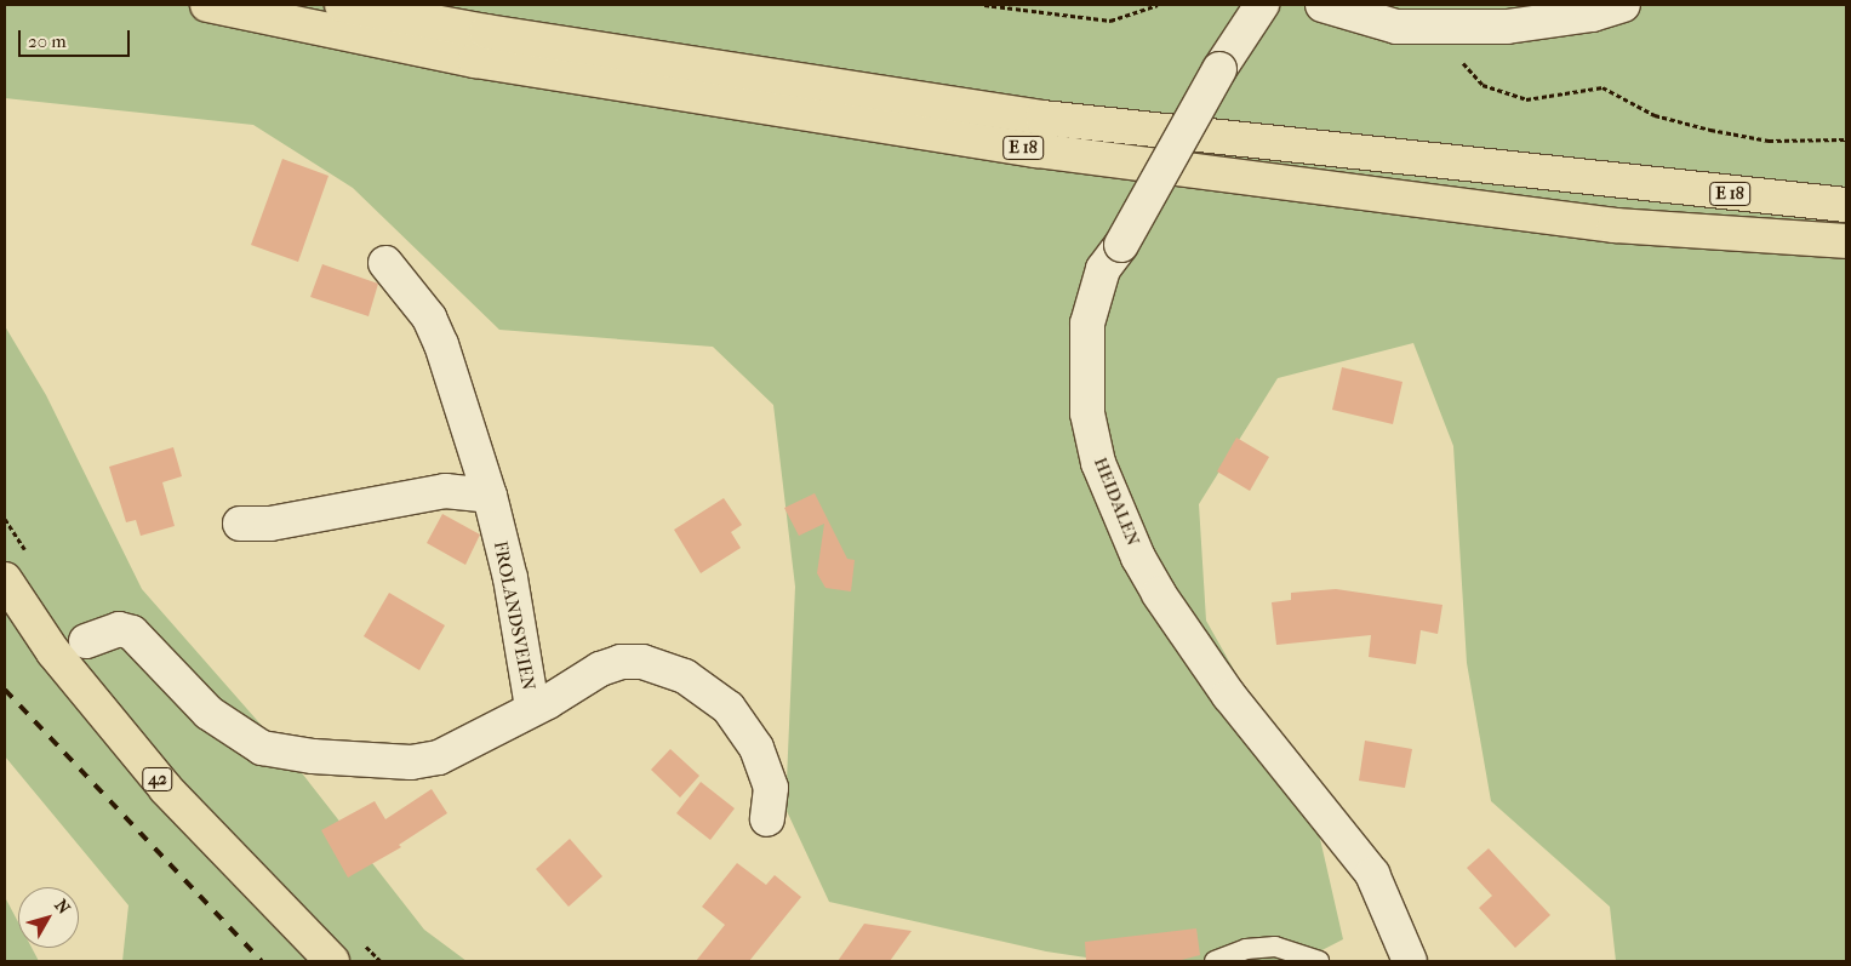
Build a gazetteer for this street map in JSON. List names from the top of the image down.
{
  "streets": {
    "main road": ["E 18", "42"],
    "street": ["HEIDALEN", "FROLANDSVEIEN"]
  },
  "scale_bar": "20 m",
  "north": "top right"
}
